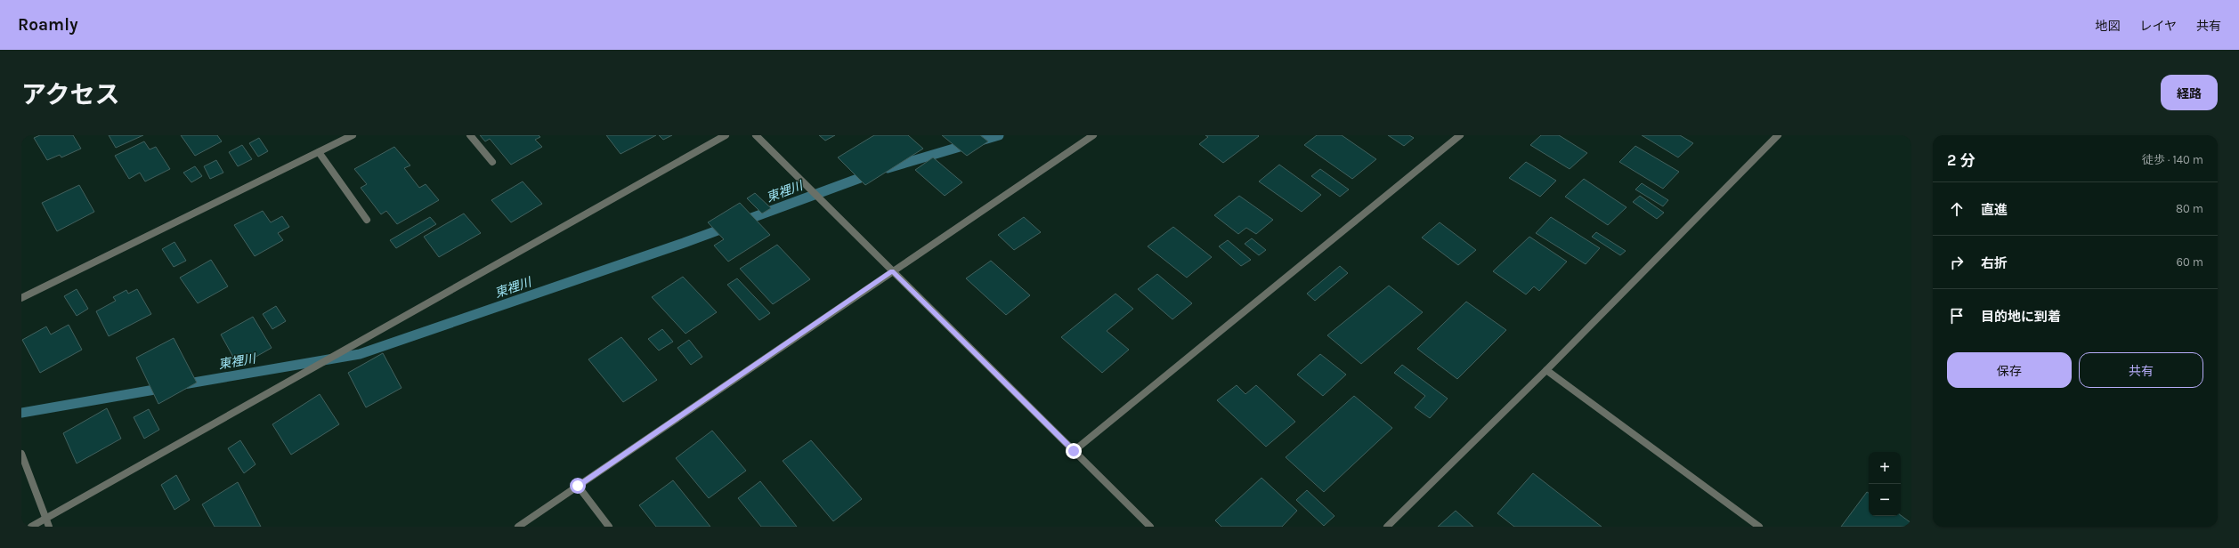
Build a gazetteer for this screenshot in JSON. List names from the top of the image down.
{
  "water": ["東裡川"],
  "page": {
    "header": "Roamly",
    "nav": ["地図", "レイヤ", "共有"],
    "title": "アクセス",
    "buttons": [
      "経路",
      ["保存", "共有"]
    ],
    "heading": ["2 分", "徒歩 · 140 m"],
    "list": [
      ["直進", "80 m"],
      ["右折", "60 m"],
      "目的地に到着"
    ],
    "map_buttons": ["+", "−"]
  }
}
